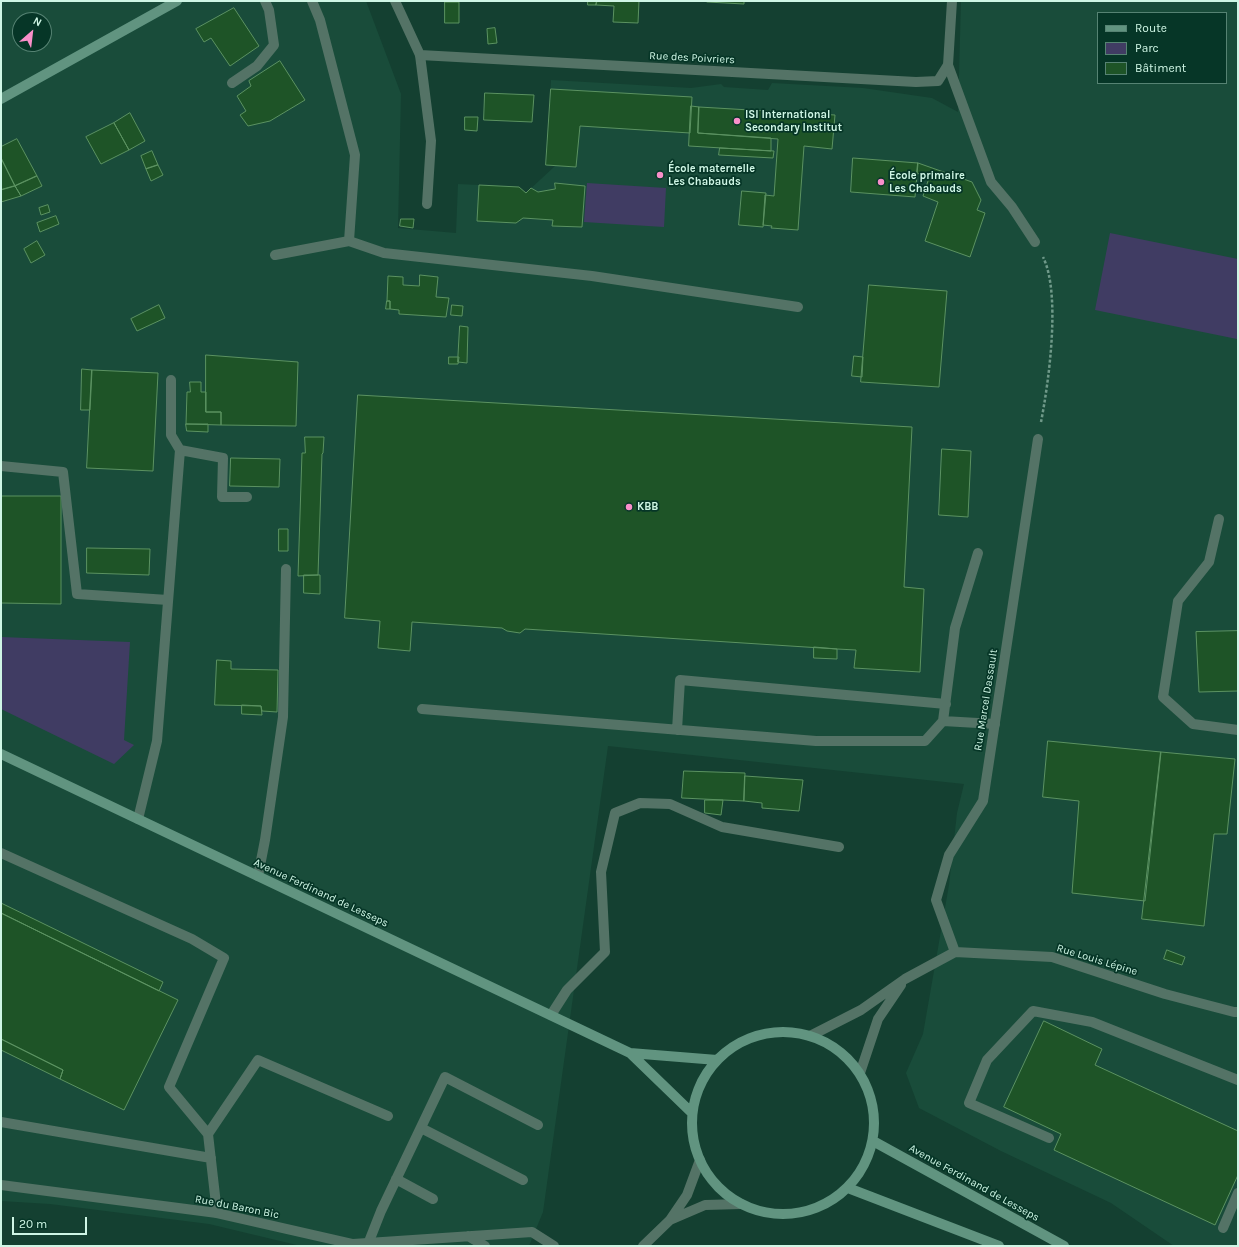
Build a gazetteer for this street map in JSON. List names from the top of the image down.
{
  "streets": {
    "main road": ["Avenue Ferdinand de Lesseps"],
    "street": [
      "Rue des Poivriers",
      "Rue Marcel Dassault",
      "Rue Louis Lépine",
      "Rue du Baron Bic"
    ]
  },
  "crossings": [
    ["Rue Marcel Dassault", "Rue Louis Lépine"]
  ],
  "places": [
    "ISI International Secondary Institut",
    "École maternelle Les Chabauds",
    "École primaire Les Chabauds",
    "KBB"
  ],
  "legend": ["Route", "Parc", "Bâtiment"],
  "scale_bar": "20 m",
  "north": "top right"
}
